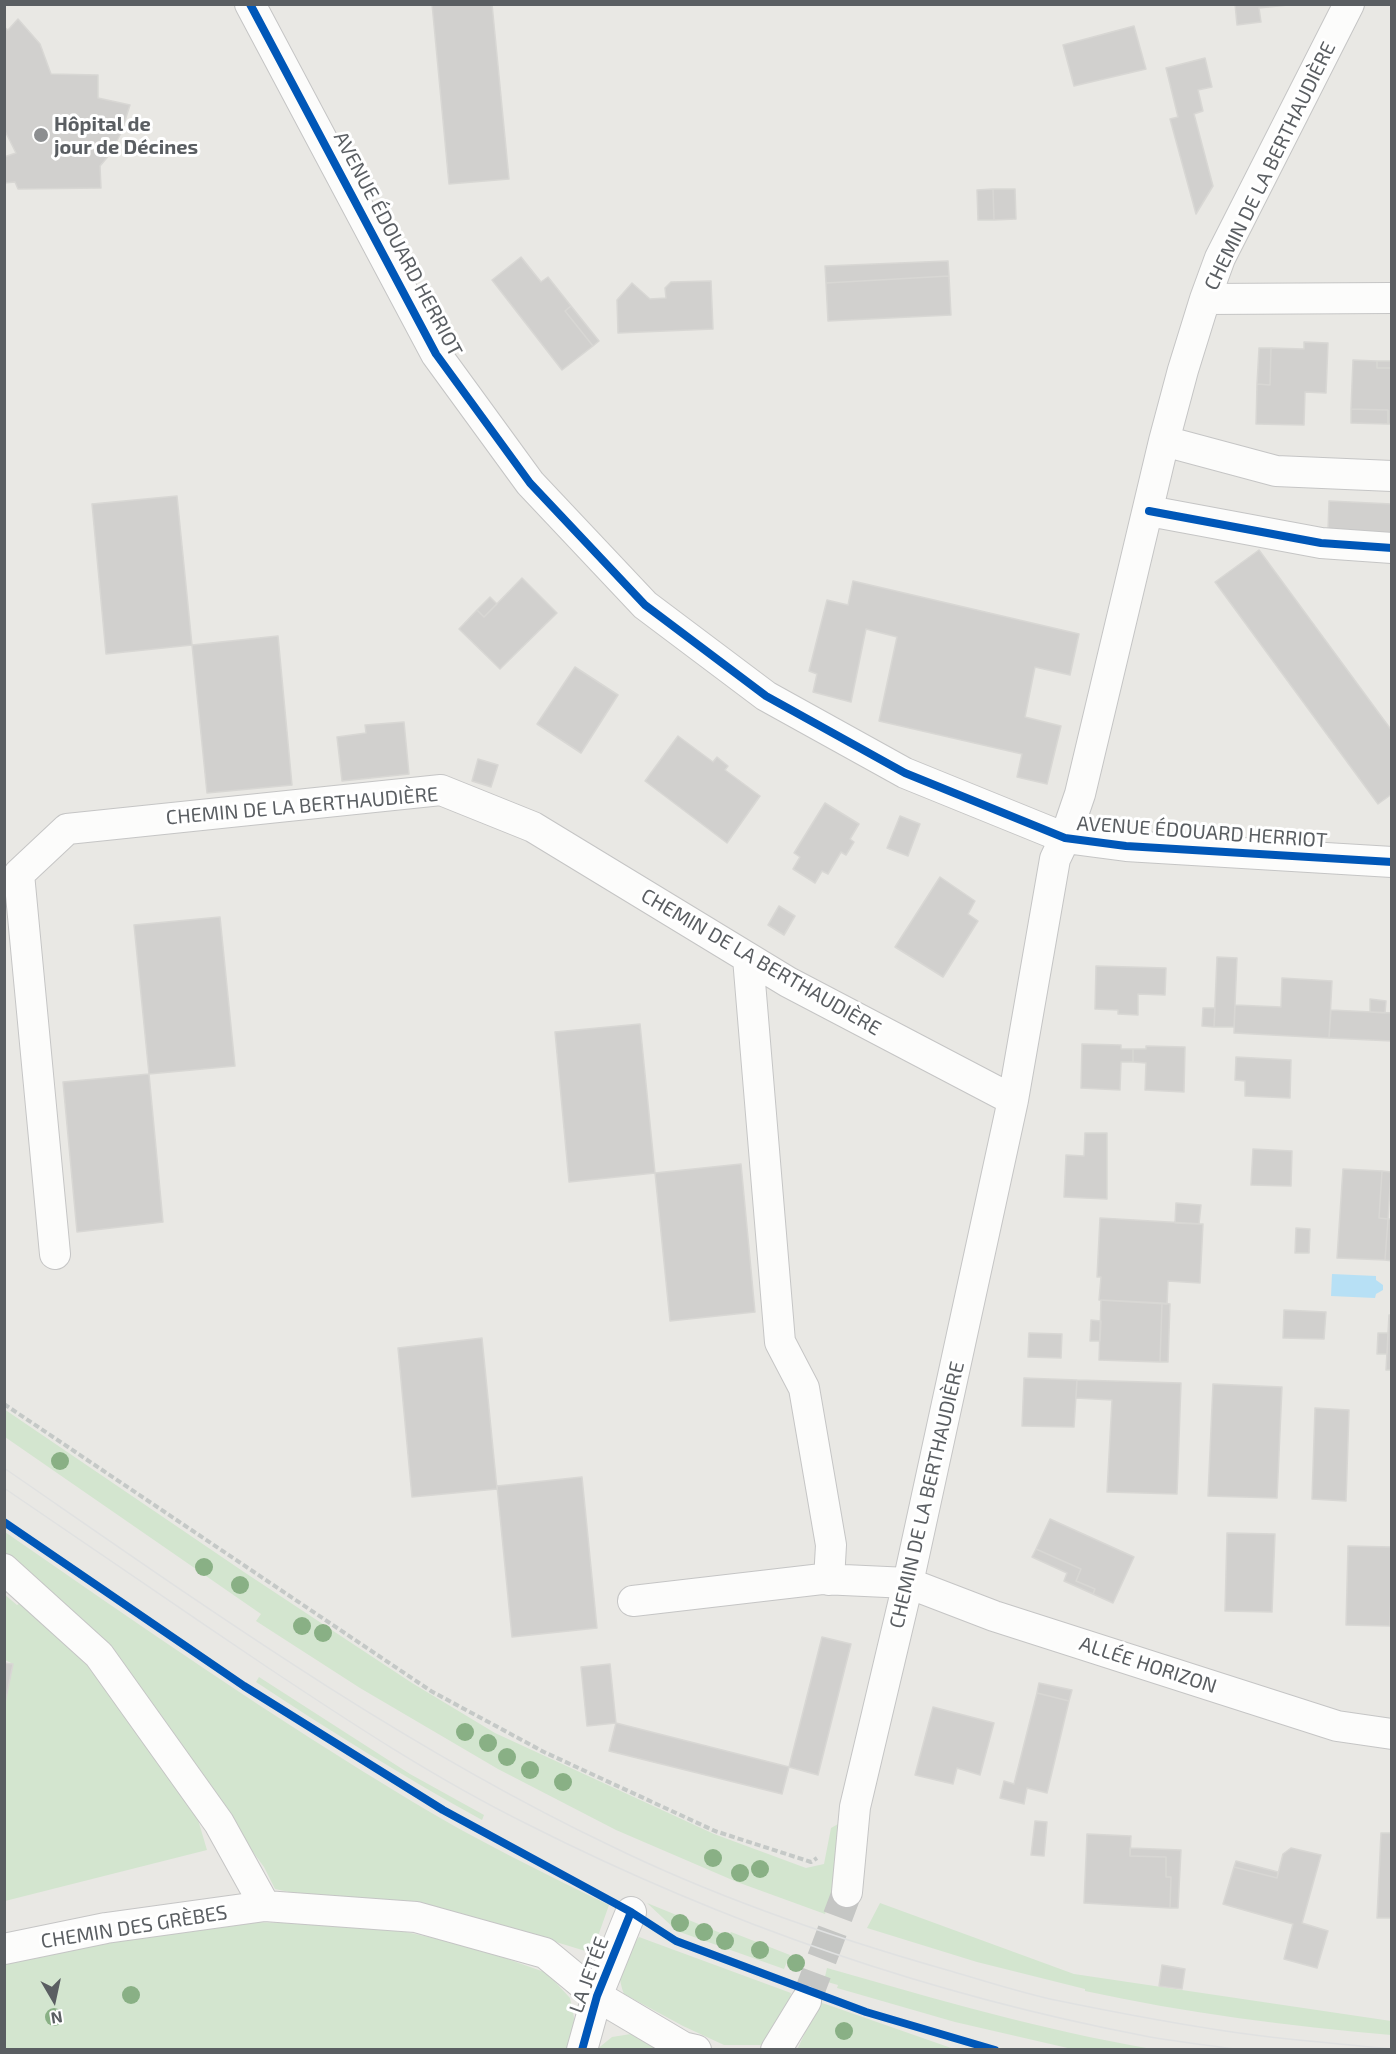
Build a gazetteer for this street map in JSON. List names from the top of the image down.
{
  "streets": {
    "street": [
      "CHEMIN DE LA BERTHAUDIÈRE",
      "AVENUE ÉDOUARD HERRIOT",
      "ALLÉE HORIZON",
      "CHEMIN DES GRÈBES",
      "LA JETÉE"
    ]
  },
  "crossings": [
    ["CHEMIN DE LA BERTHAUDIÈRE", "AVENUE ÉDOUARD HERRIOT"],
    ["CHEMIN DE LA BERTHAUDIÈRE", "ALLÉE HORIZON"]
  ],
  "places": ["Hôpital de jour de Décines"],
  "north": "bottom"
}
